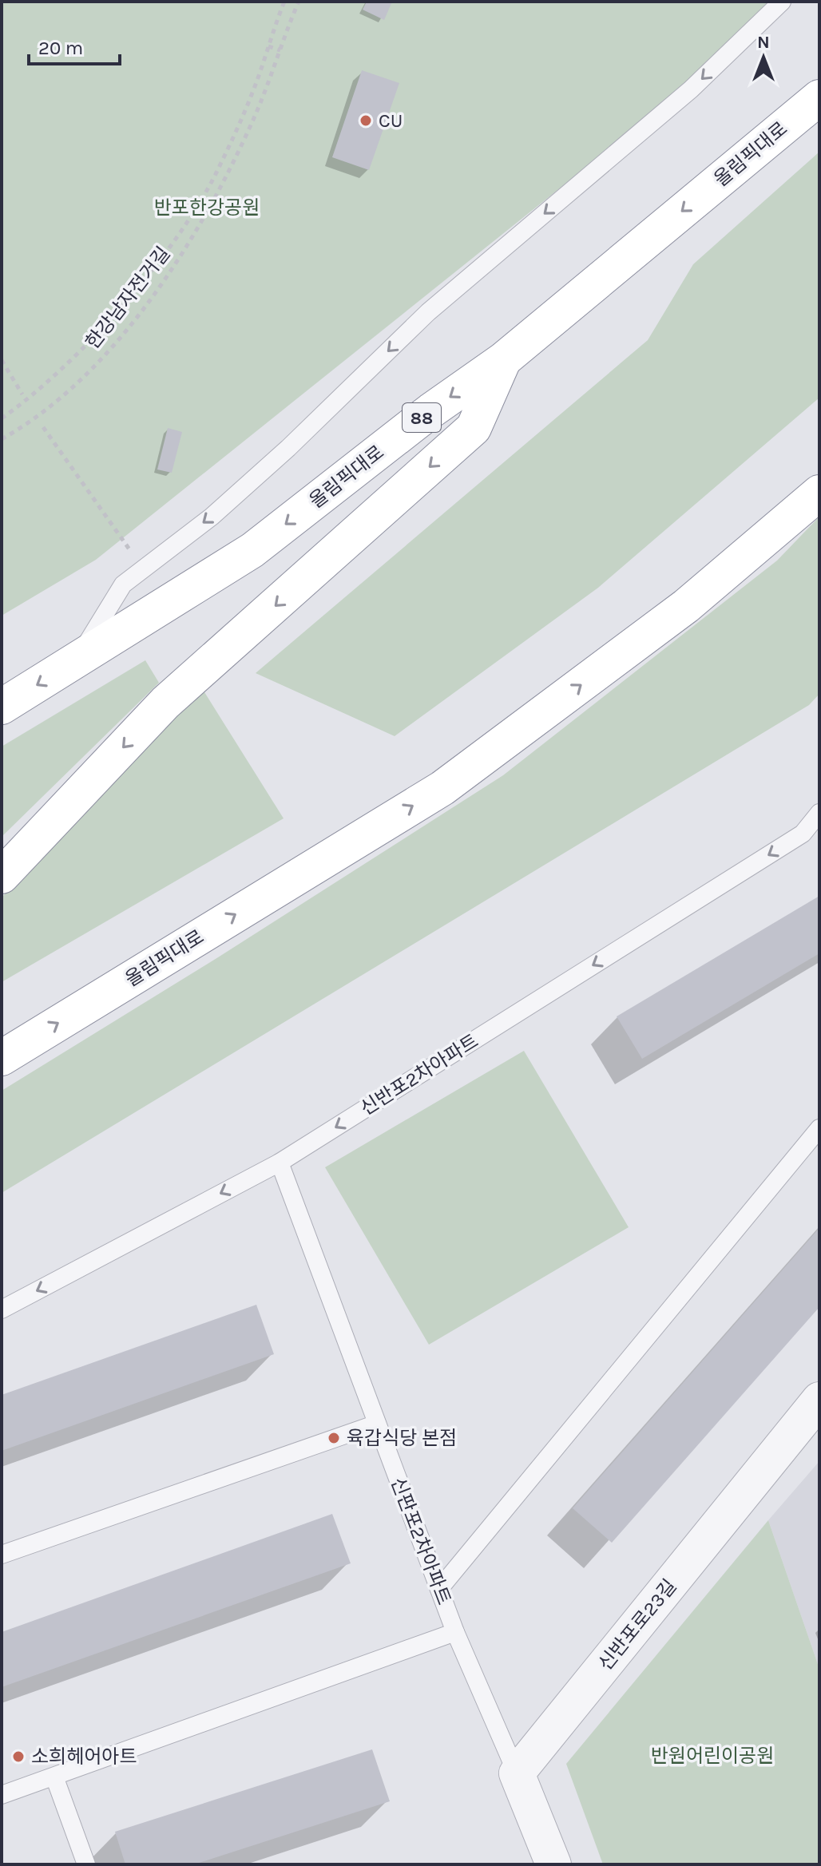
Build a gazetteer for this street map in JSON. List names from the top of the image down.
{
  "streets": {
    "highway": ["올림픽대로", "88"],
    "street": ["신반포로23길"],
    "lane": ["신반포2차아파트", "신판포2차아파트"],
    "path": ["한강남자전거길"]
  },
  "crossings": [
    ["신반포2차아파트", "신판포2차아파트"],
    ["신판포2차아파트", "신반포로23길"]
  ],
  "one_way": ["신반포2차아파트"],
  "parks": ["반포한강공원", "반원어린이공원"],
  "places": ["CU", "육갑식당 본점", "소희헤어아트"],
  "scale_bar": "20 m",
  "north": "top"
}
